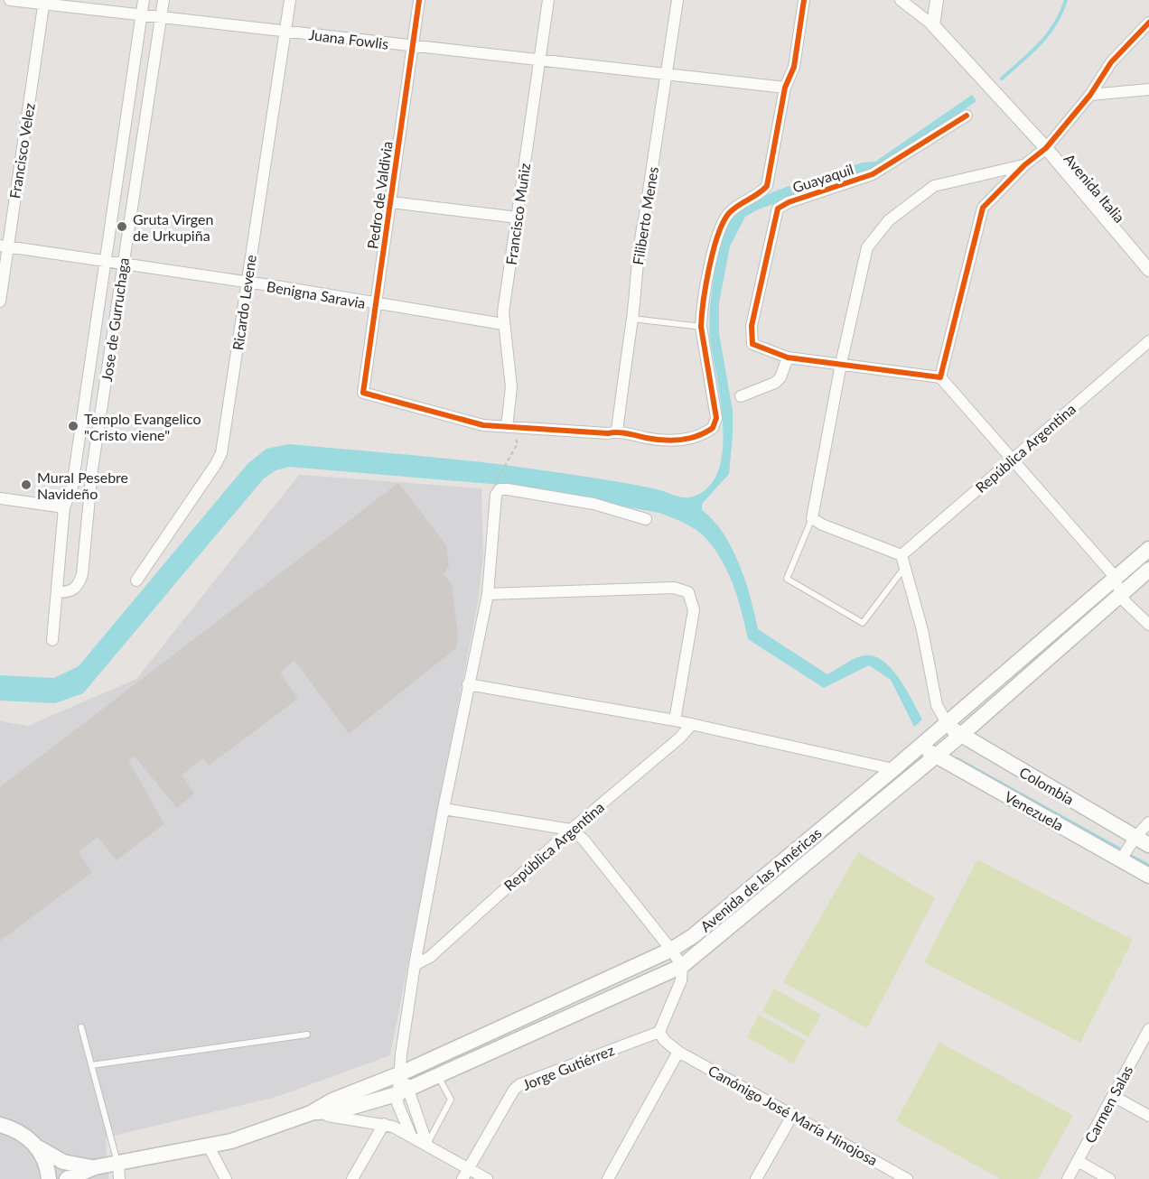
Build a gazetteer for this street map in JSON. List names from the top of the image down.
{
  "streets": {
    "main road": ["Colombia", "Venezuela", "Avenida de las Américas"],
    "street": [
      "Juana Fowlis",
      "Francisco Velez",
      "Guayaquil",
      "Avenida Italia",
      "Pedro de Valdivia",
      "Francisco Muñiz",
      "Filiberto Menes",
      "Benigna Saravia",
      "Ricardo Levene",
      "Jose de Gurruchaga",
      "República Argentina",
      "Jorge Gutiérrez",
      "Carmen Salas",
      "Canónigo José María Hinojosa"
    ]
  },
  "crossings": [
    ["Juana Fowlis", "Francisco Velez"],
    ["Juana Fowlis", "Guayaquil"],
    ["Juana Fowlis", "Pedro de Valdivia"],
    ["Juana Fowlis", "Francisco Muñiz"],
    ["Juana Fowlis", "Filiberto Menes"],
    ["Juana Fowlis", "Ricardo Levene"],
    ["Juana Fowlis", "Jose de Gurruchaga"],
    ["Francisco Velez", "Benigna Saravia"],
    ["Pedro de Valdivia", "Francisco Muñiz"],
    ["Pedro de Valdivia", "Benigna Saravia"],
    ["Francisco Muñiz", "Benigna Saravia"],
    ["Benigna Saravia", "Ricardo Levene"],
    ["Benigna Saravia", "Jose de Gurruchaga"],
    ["Colombia", "Avenida de las Américas"],
    ["Venezuela", "Avenida de las Américas"],
    ["Jorge Gutiérrez", "Canónigo José María Hinojosa"]
  ],
  "places": ["Gruta Virgen de Urkupiña", "Templo Evangelico \"Cristo viene\"", "Mural Pesebre Navideño"]
}
